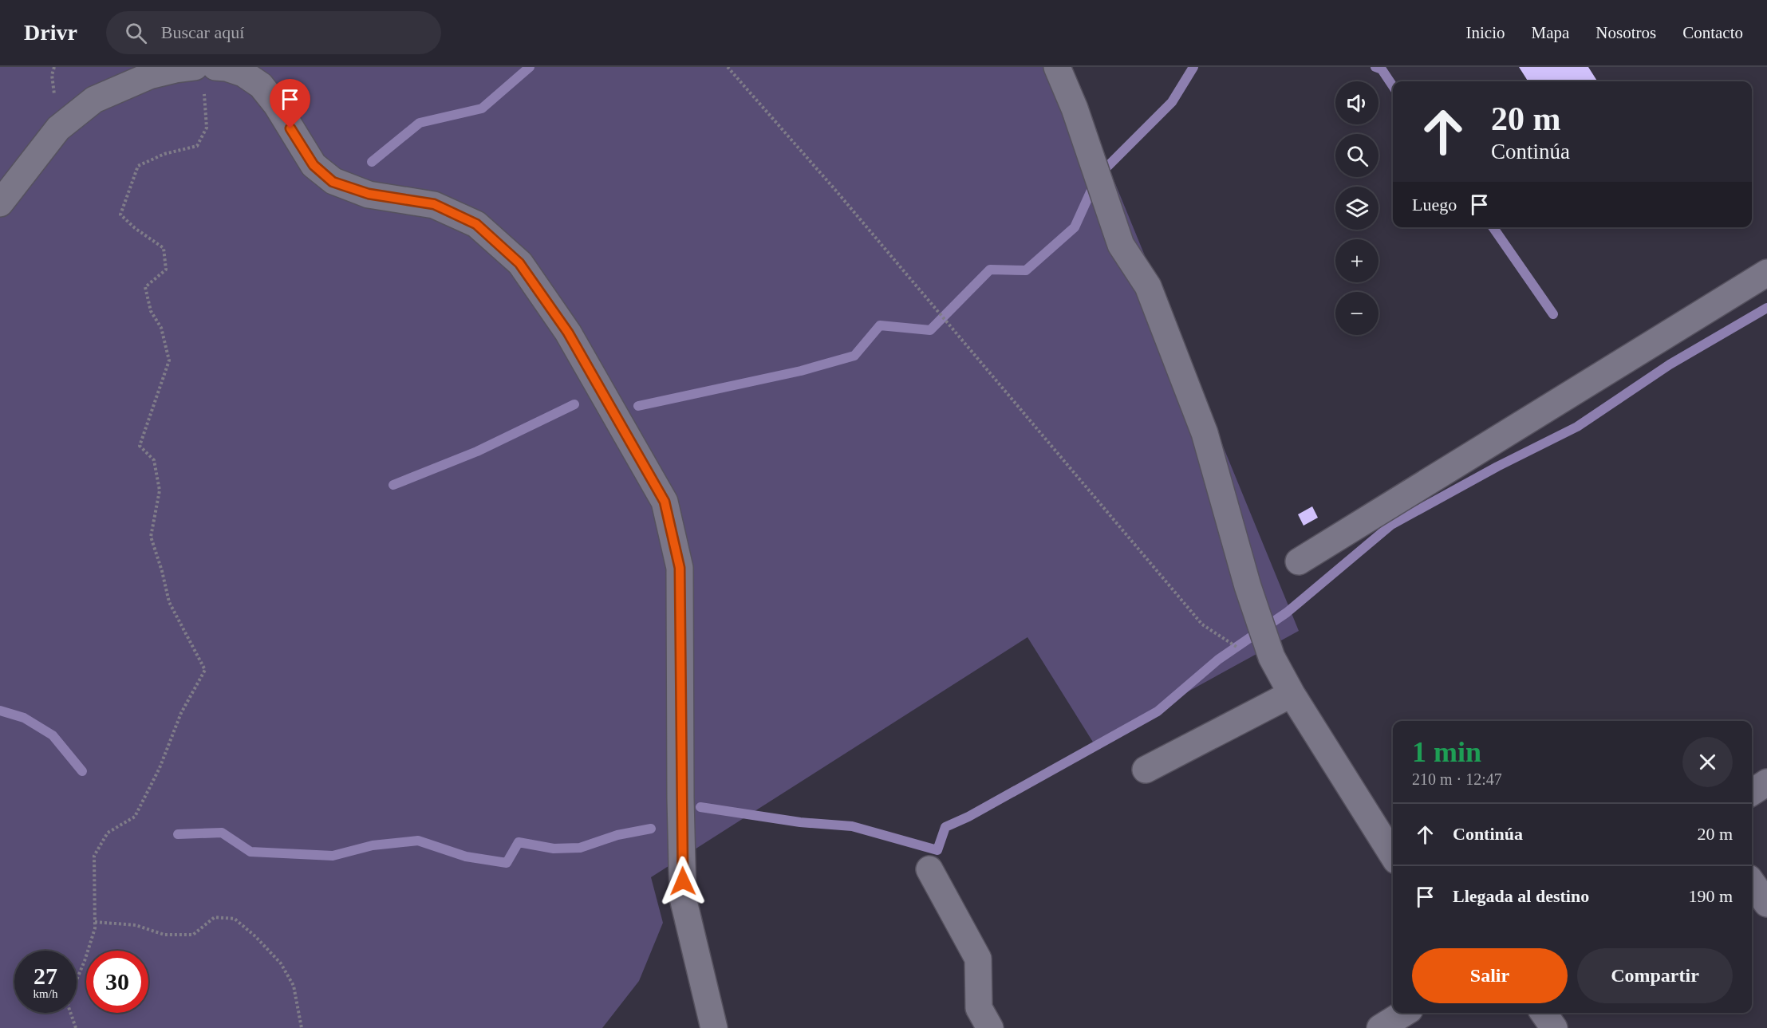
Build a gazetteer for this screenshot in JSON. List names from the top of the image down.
{
  "page": {
    "header": "Drivr",
    "search": "Buscar aquí",
    "nav": [
      "Inicio",
      "Mapa",
      "Nosotros",
      "Contacto"
    ],
    "map_buttons": ["+", "−"],
    "turn": ["20 m", "Continúa"],
    "then": "Luego",
    "heading": ["1 min", "210 m · 12:47"],
    "list": [
      {
        "name": "Continúa",
        "value": "20 m"
      },
      {
        "name": "Llegada al destino",
        "value": "190 m"
      }
    ],
    "buttons": ["Salir", "Compartir"],
    "speed": "27 km/h",
    "limit": "30"
  }
}
